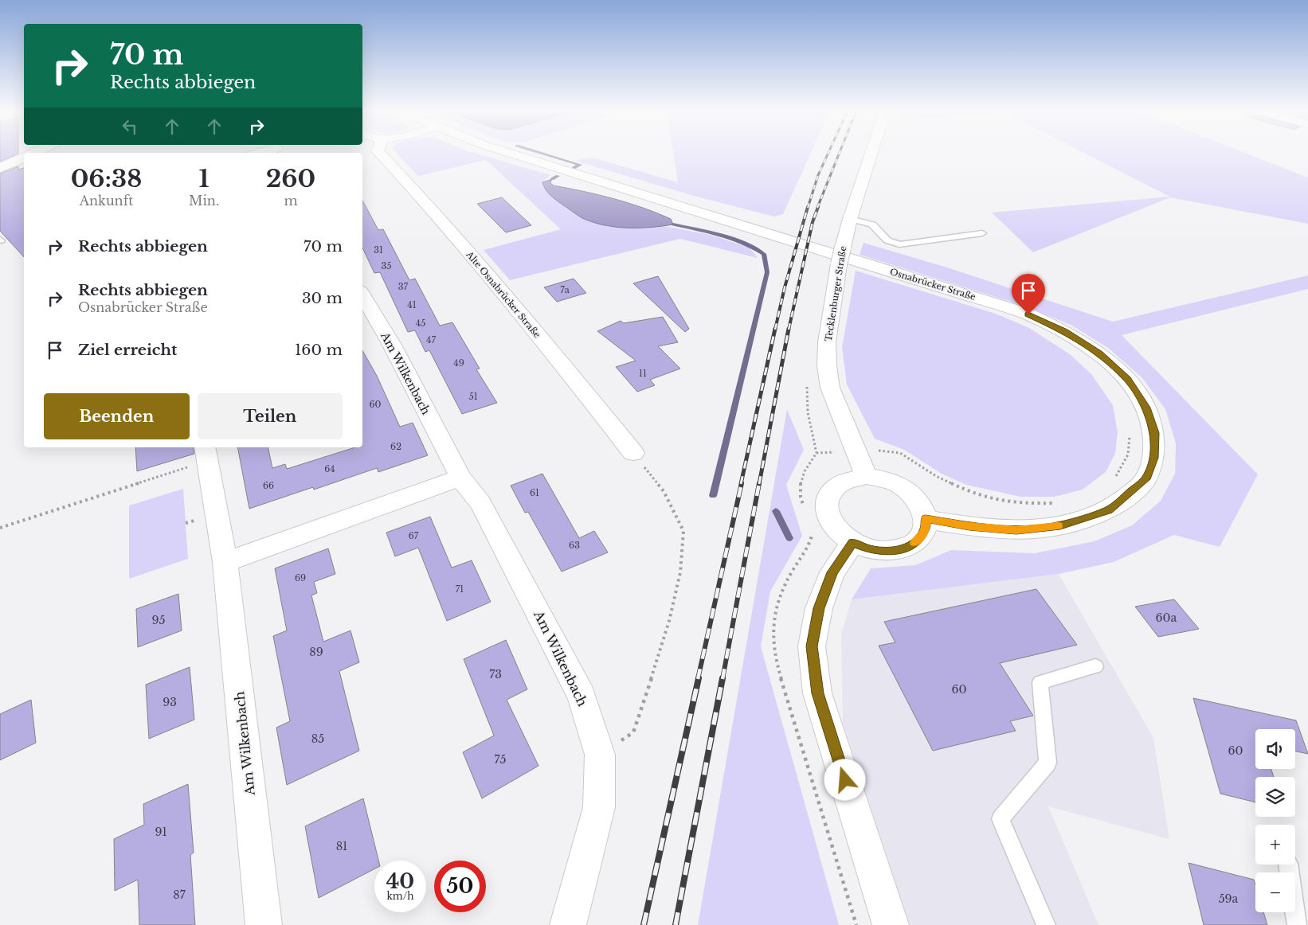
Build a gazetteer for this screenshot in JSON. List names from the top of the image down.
{
  "streets": {
    "street": [
      "Osnabrücker Straße",
      "Tecklenburger Straße",
      "Alte Osnabrücker Straße",
      "Am Wilkenbach"
    ]
  },
  "crossings": [
    ["Osnabrücker Straße", "Tecklenburger Straße"]
  ],
  "house_numbers": [
    "31",
    "35",
    "37",
    "7a",
    "41",
    "45",
    "47",
    "49",
    "11",
    "51",
    "60",
    "62",
    "64",
    "66",
    "61",
    "67",
    "63",
    "69",
    "71",
    "60a",
    "95",
    "89",
    "73",
    "60",
    "93",
    "85",
    "60",
    "75",
    "91",
    "81",
    "87",
    "59a"
  ],
  "page": {
    "turn": ["70 m", "Rechts abbiegen"],
    "eta": [
      "06:38",
      "Ankunft",
      "1",
      "Min.",
      "260",
      "m"
    ],
    "list": [
      {
        "name": "Rechts abbiegen",
        "value": "70 m"
      },
      {
        "name": "Rechts abbiegen",
        "note": "Osnabrücker Straße",
        "value": "30 m"
      },
      {
        "name": "Ziel erreicht",
        "value": "160 m"
      }
    ],
    "buttons": ["Beenden", "Teilen"],
    "map_buttons": ["+", "−"],
    "speed": "40 km/h",
    "limit": "50"
  }
}
